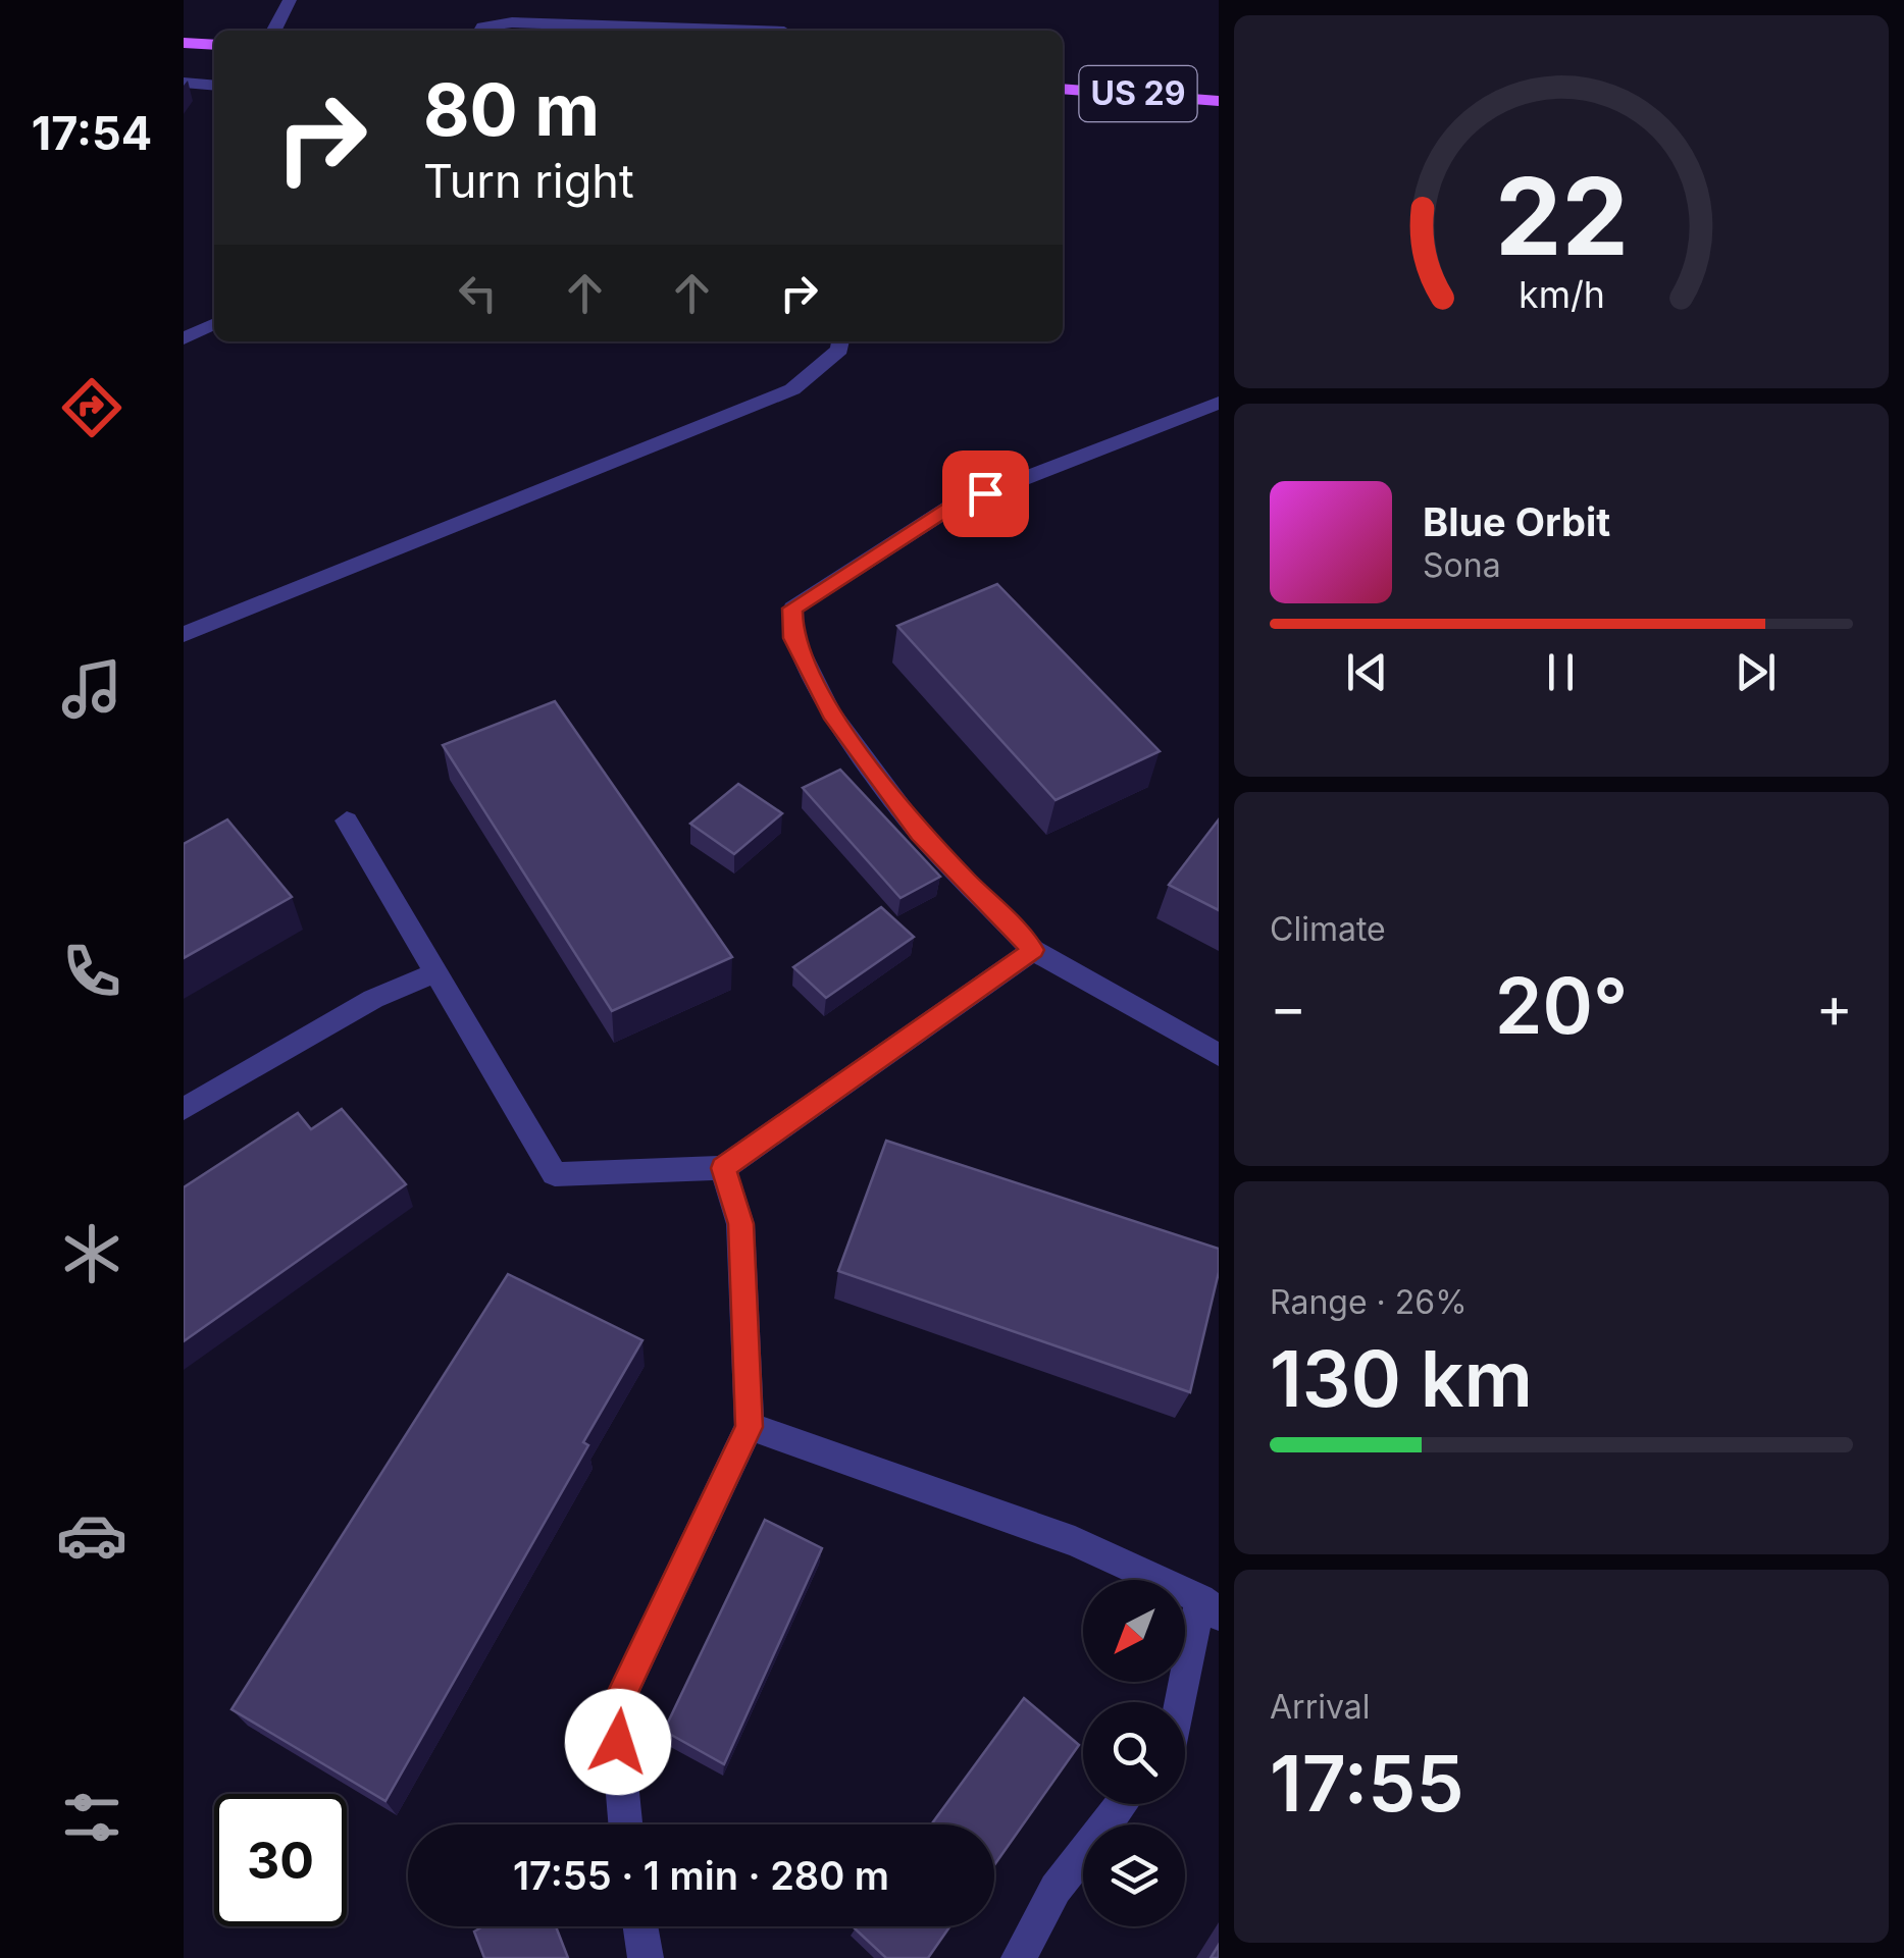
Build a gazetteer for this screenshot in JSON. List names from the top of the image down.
{
  "streets": {
    "main road": ["US 29"]
  },
  "north": "bottom left",
  "page": {
    "tabs": "17:54",
    "turn": ["80 m", "Turn right"],
    "song": ["Blue Orbit", "Sona"],
    "tile": [
      "Climate",
      ["Range · 26%", "130 km"],
      ["Arrival", "17:55"]
    ],
    "heat": ["−", "20°", "+"],
    "limit": "30",
    "trip": "17:55 · 1 min · 280 m",
    "gauge": ["22", "km/h"]
  }
}
